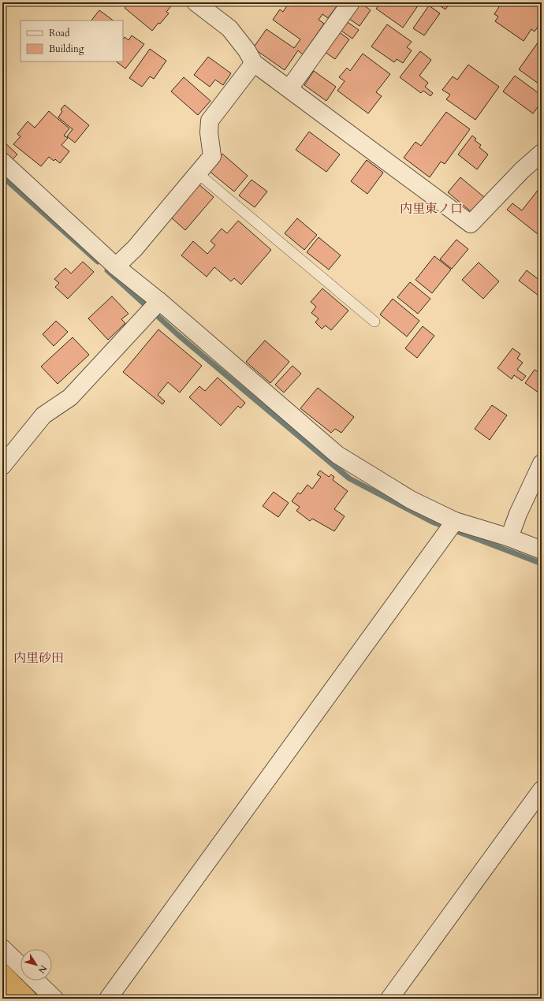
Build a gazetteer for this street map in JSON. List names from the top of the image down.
{
  "districts": ["内里東ノ口", "内里砂田"],
  "legend": ["Road", "Building"],
  "north": "bottom right"
}
